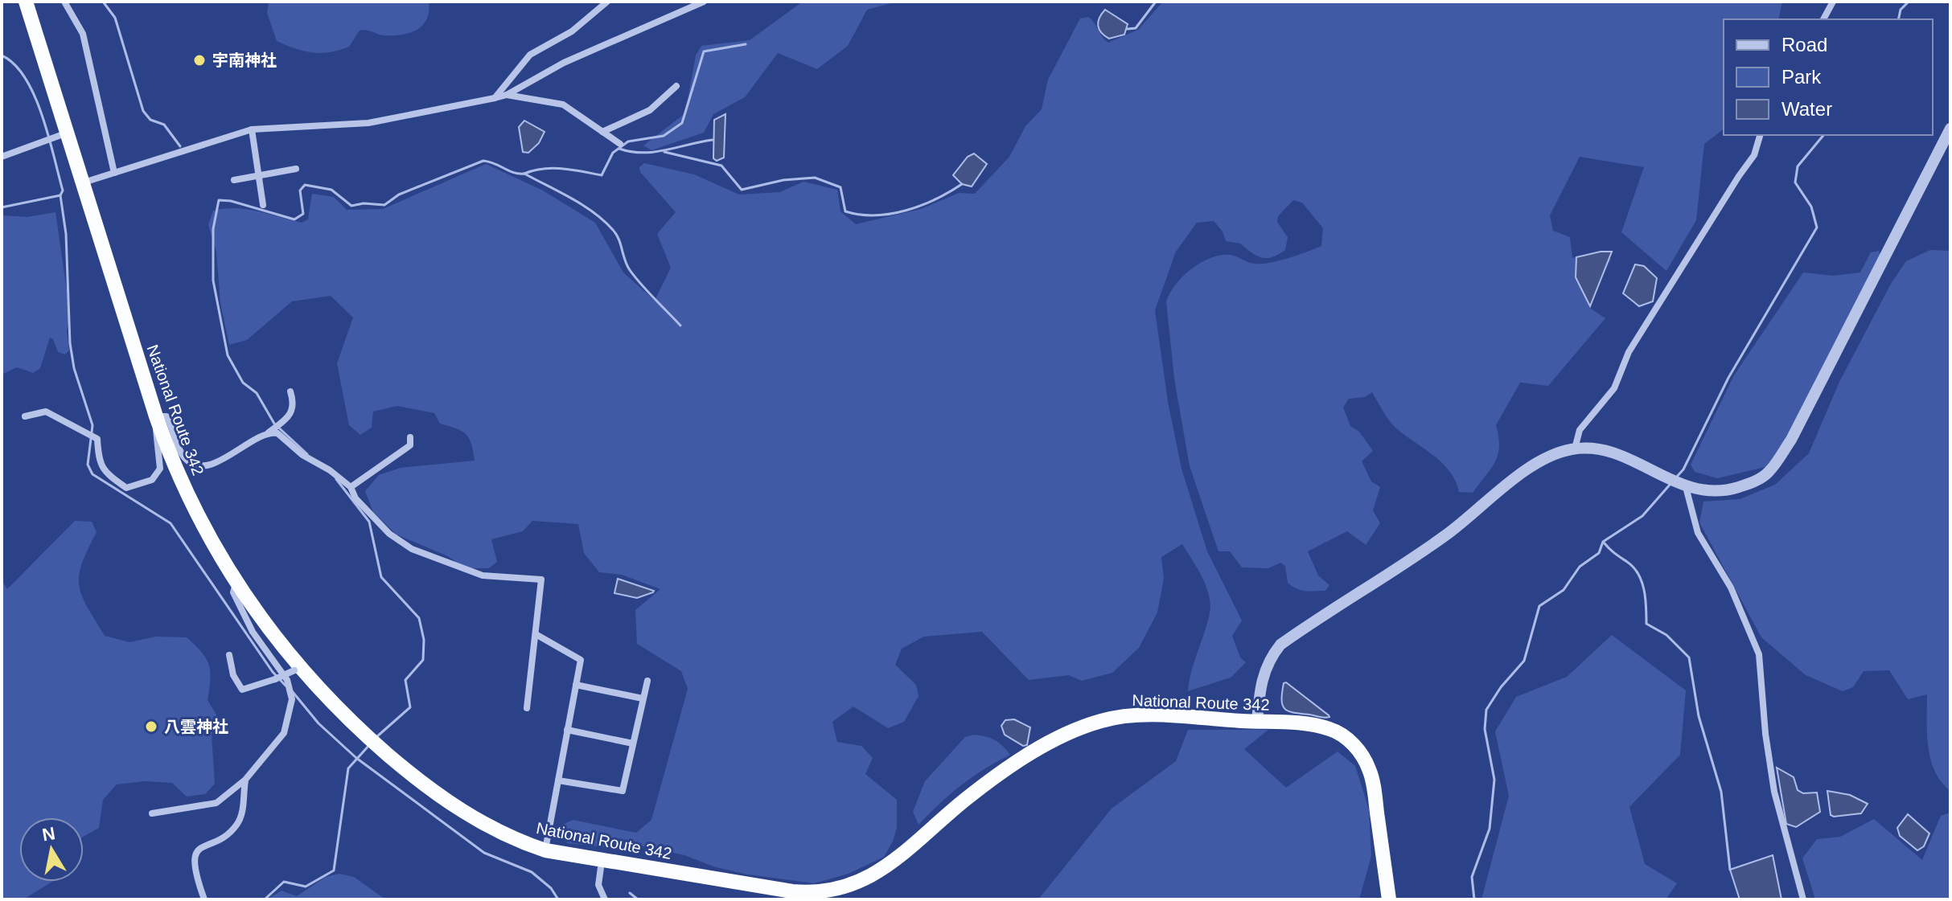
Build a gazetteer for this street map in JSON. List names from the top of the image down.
{
  "streets": {
    "highway": ["National Route 342"]
  },
  "places": ["宇南神社", "八雲神社"],
  "legend": ["Road", "Park", "Water"],
  "north": "top"
}
